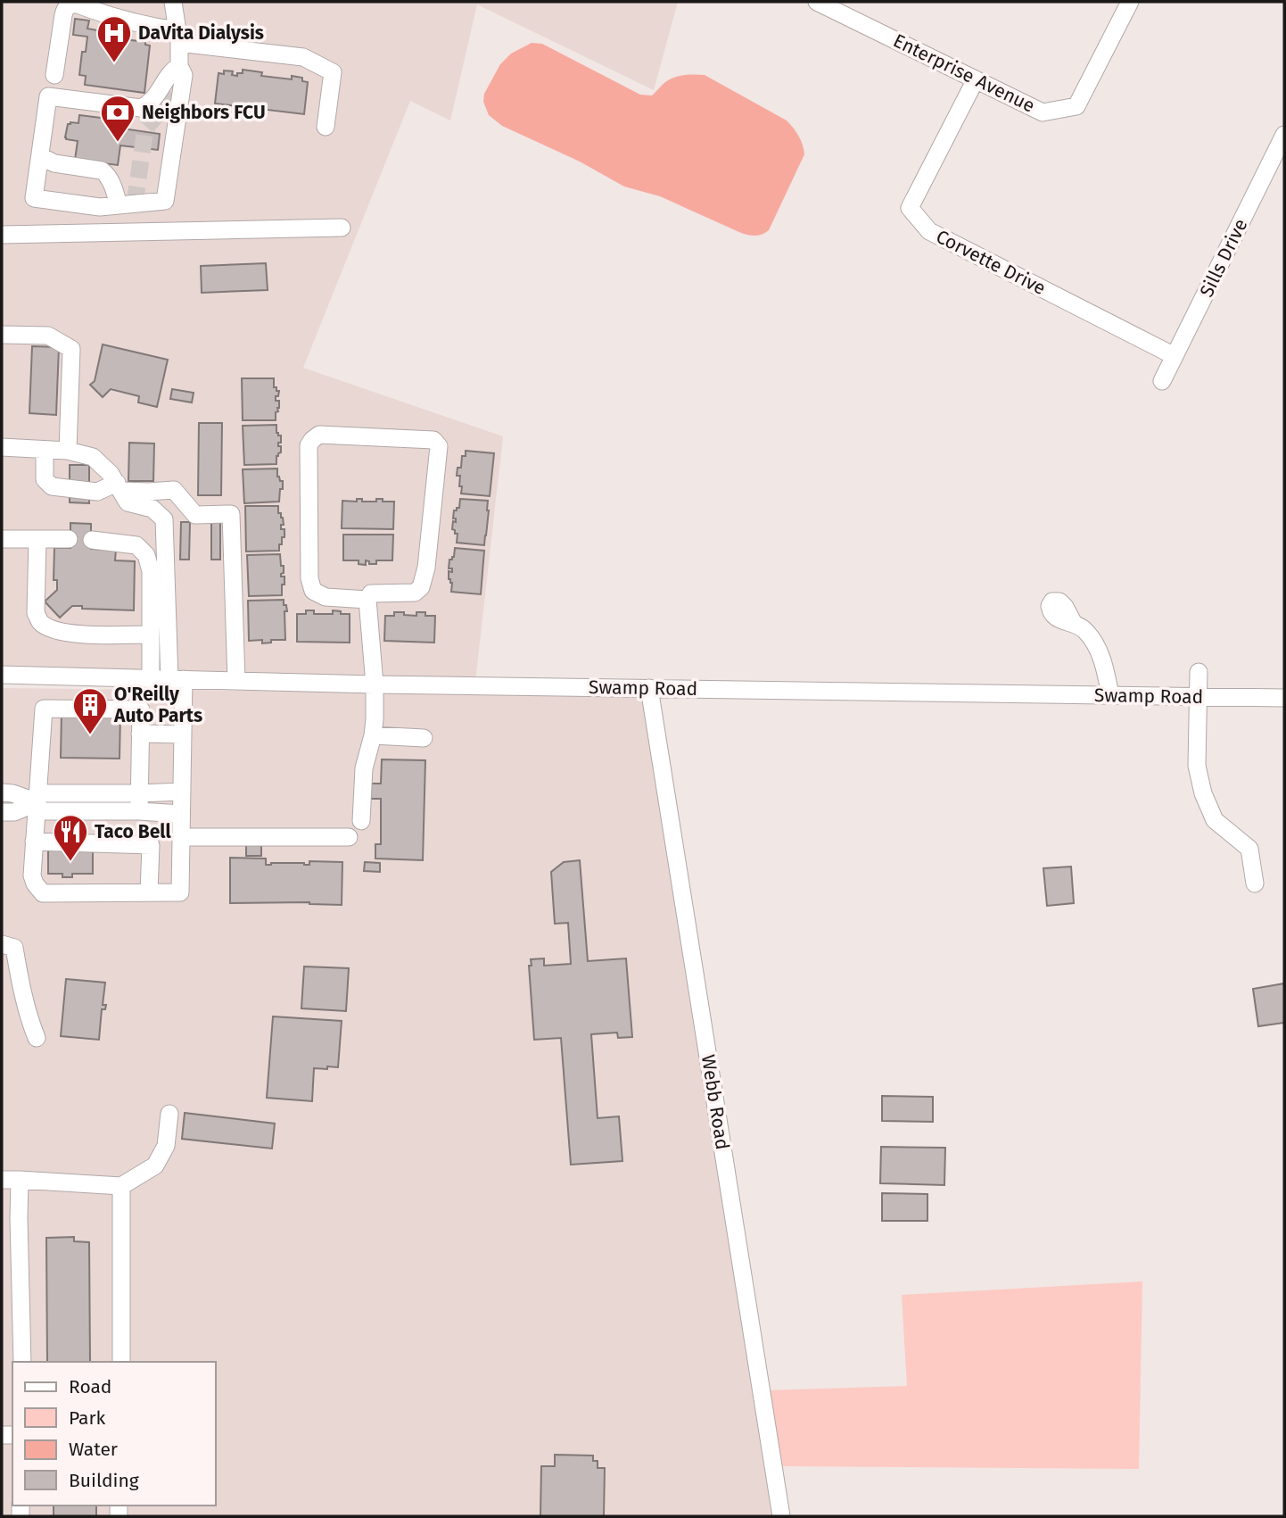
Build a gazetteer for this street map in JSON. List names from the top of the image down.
{
  "streets": {
    "street": [
      "Enterprise Avenue",
      "Sills Drive",
      "Corvette Drive",
      "Swamp Road",
      "Webb Road"
    ]
  },
  "crossings": [
    ["Enterprise Avenue", "Corvette Drive"],
    ["Sills Drive", "Corvette Drive"],
    ["Swamp Road", "Webb Road"]
  ],
  "places": {
    "hospital": ["DaVita Dialysis"],
    "bank": ["Neighbors FCU"],
    "building": ["O'Reilly Auto Parts"],
    "restaurant": ["Taco Bell"]
  },
  "legend": [
    "Road",
    "Park",
    "Water",
    "Building"
  ]
}
